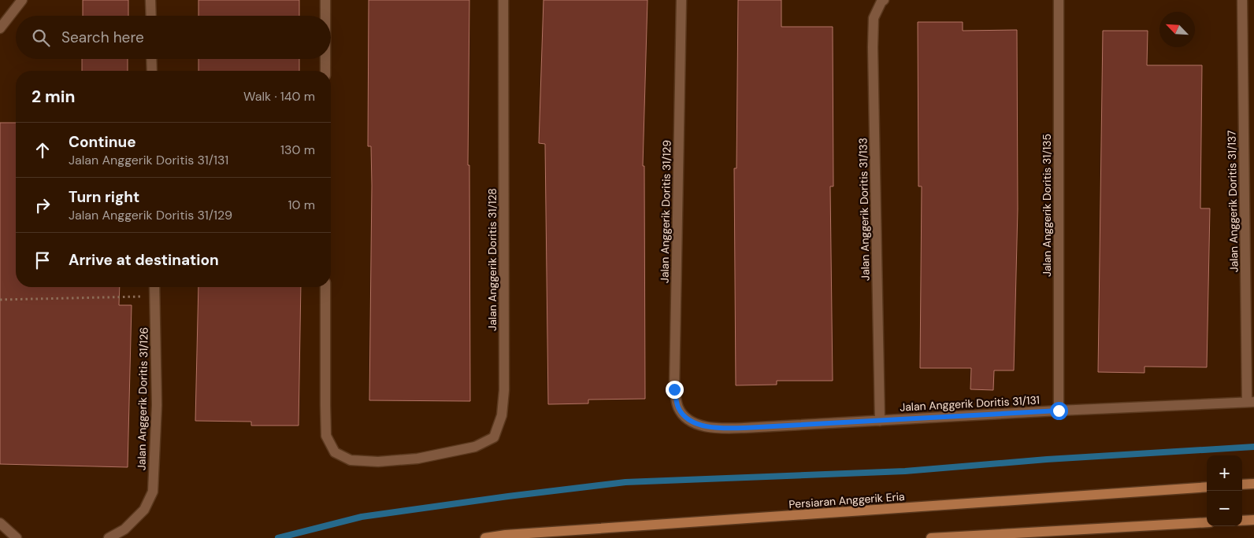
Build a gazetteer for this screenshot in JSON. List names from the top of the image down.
{
  "streets": {
    "main road": ["Persiaran Anggerik Eria"],
    "street": [
      "Jalan Anggerik Doritis 31/137",
      "Jalan Anggerik Doritis 31/135",
      "Jalan Anggerik Doritis 31/133",
      "Jalan Anggerik Doritis 31/129",
      "Jalan Anggerik Doritis 31/128",
      "Jalan Anggerik Doritis 31/126",
      "Jalan Anggerik Doritis 31/131"
    ]
  },
  "crossings": [
    ["Jalan Anggerik Doritis 31/137", "Jalan Anggerik Doritis 31/131"],
    ["Jalan Anggerik Doritis 31/135", "Jalan Anggerik Doritis 31/131"],
    ["Jalan Anggerik Doritis 31/133", "Jalan Anggerik Doritis 31/131"],
    ["Jalan Anggerik Doritis 31/129", "Jalan Anggerik Doritis 31/131"]
  ],
  "north": "top left",
  "page": {
    "search": "Search here",
    "heading": ["2 min", "Walk · 140 m"],
    "list": [
      ["Continue", "Jalan Anggerik Doritis 31/131", "130 m"],
      ["Turn right", "Jalan Anggerik Doritis 31/129", "10 m"],
      "Arrive at destination"
    ],
    "map_buttons": ["+", "−"]
  }
}
